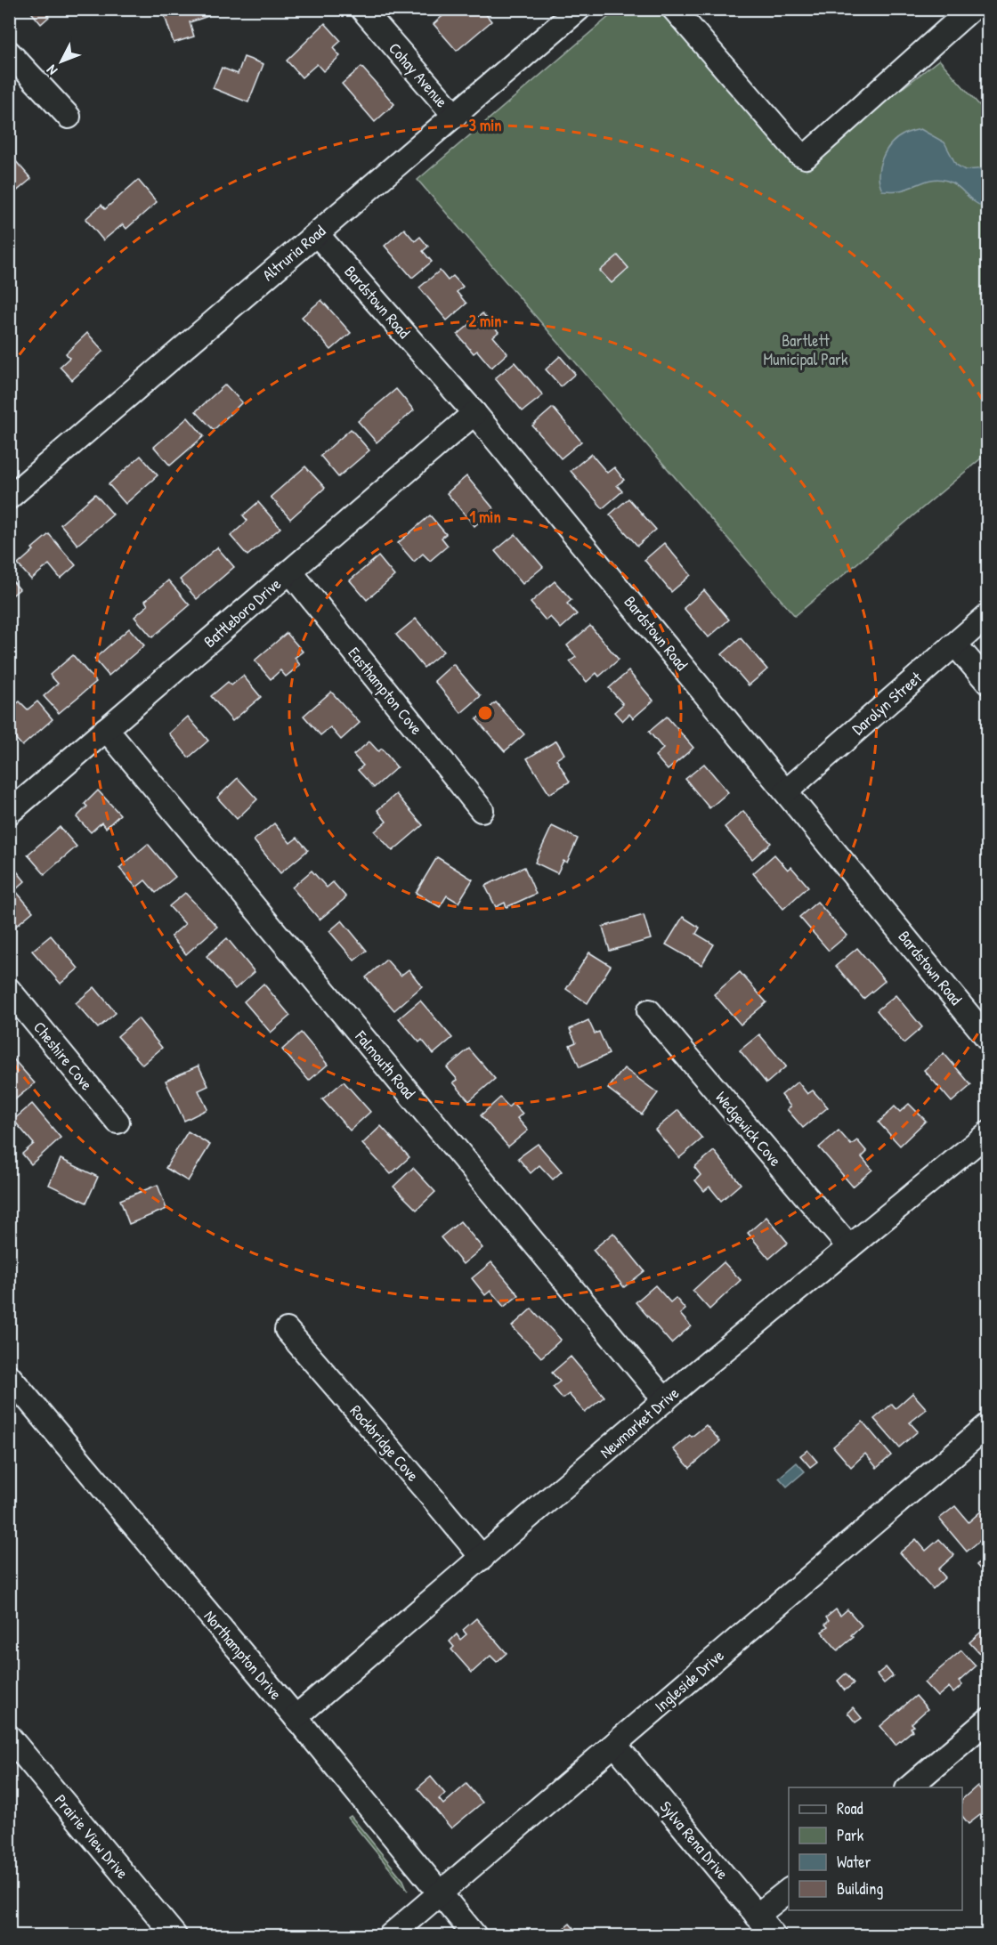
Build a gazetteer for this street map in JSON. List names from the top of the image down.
{
  "streets": {
    "street": [
      "Cohay Avenue",
      "Altruria Road",
      "Bardstown Road",
      "Battleboro Drive",
      "Easthampton Cove",
      "Darolyn Street",
      "Cheshire Cove",
      "Falmouth Road",
      "Wedgewick Cove",
      "Newmarket Drive",
      "Rockbridge Cove",
      "Northampton Drive",
      "Ingleside Drive",
      "Prairie View Drive",
      "Sylva Rena Drive"
    ]
  },
  "crossings": [
    ["Cohay Avenue", "Altruria Road"],
    ["Altruria Road", "Bardstown Road"],
    ["Bardstown Road", "Battleboro Drive"],
    ["Bardstown Road", "Darolyn Street"],
    ["Battleboro Drive", "Easthampton Cove"],
    ["Battleboro Drive", "Falmouth Road"],
    ["Falmouth Road", "Newmarket Drive"],
    ["Wedgewick Cove", "Newmarket Drive"],
    ["Newmarket Drive", "Rockbridge Cove"],
    ["Newmarket Drive", "Northampton Drive"],
    ["Northampton Drive", "Ingleside Drive"],
    ["Ingleside Drive", "Sylva Rena Drive"]
  ],
  "parks": ["Bartlett Municipal Park"],
  "legend": [
    "Road",
    "Park",
    "Water",
    "Building"
  ],
  "north": "bottom left",
  "rings": ["3 min", "2 min", "1 min"]
}
